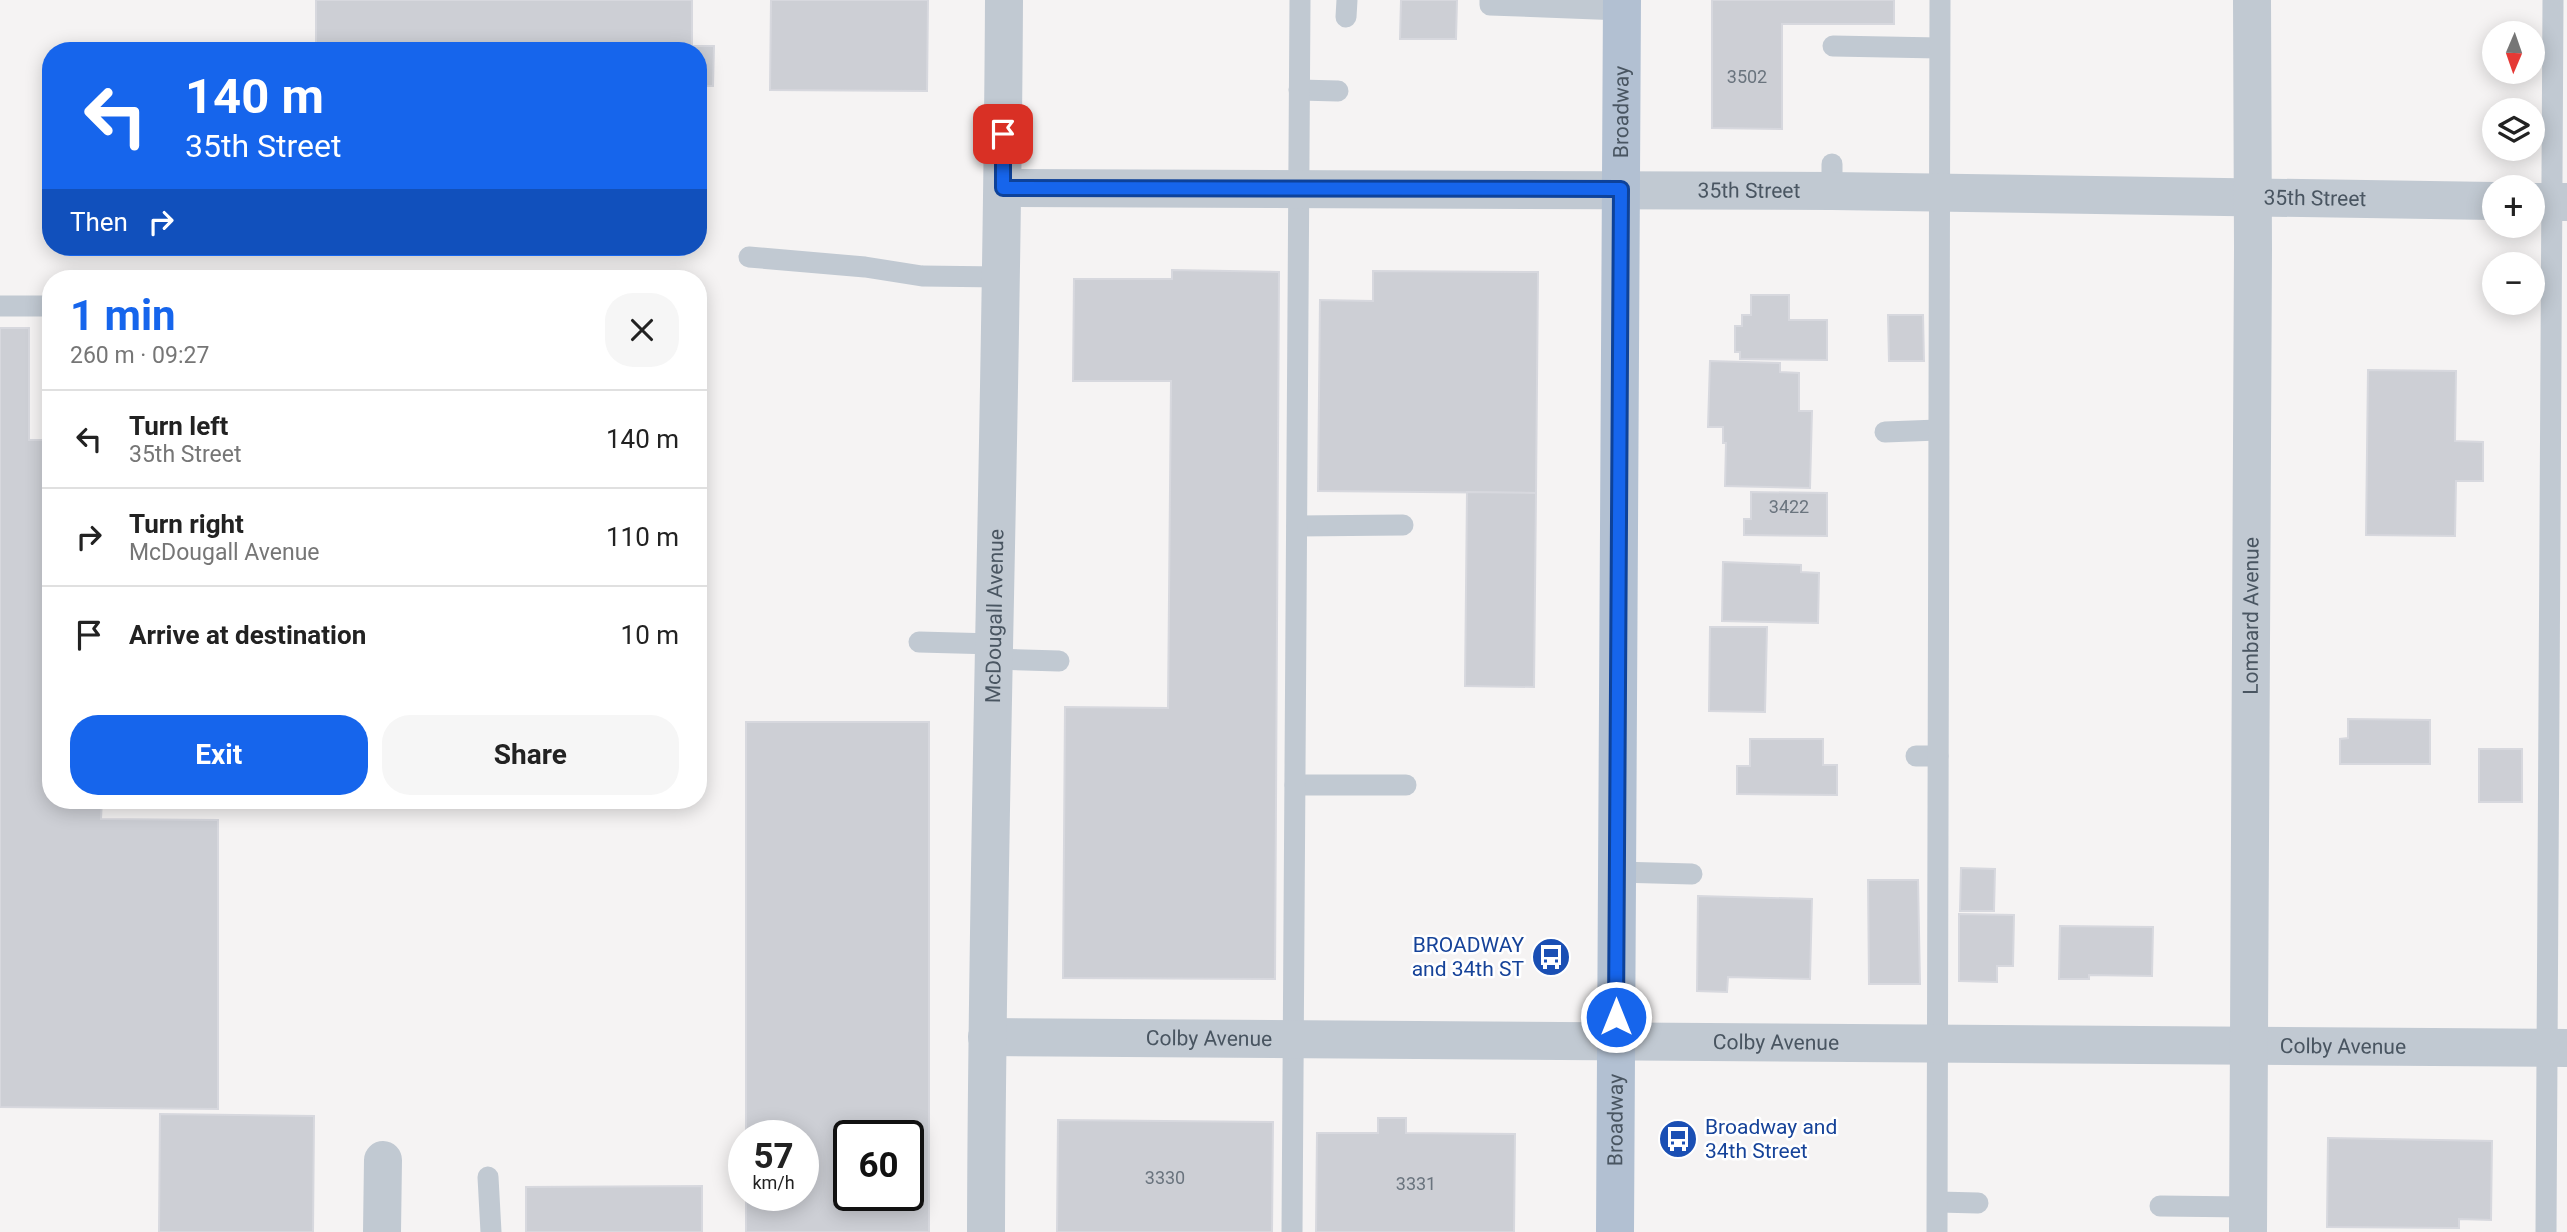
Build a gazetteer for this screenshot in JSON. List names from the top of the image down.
{
  "streets": {
    "main road": ["Broadway"],
    "street": [
      "35th Street",
      "McDougall Avenue",
      "Lombard Avenue",
      "Colby Avenue"
    ]
  },
  "crossings": [
    ["Broadway", "35th Street"],
    ["Broadway", "Colby Avenue"],
    ["35th Street", "McDougall Avenue"],
    ["35th Street", "Lombard Avenue"],
    ["McDougall Avenue", "Colby Avenue"],
    ["Lombard Avenue", "Colby Avenue"]
  ],
  "places": {
    "bus stop": ["BROADWAY and 34th ST", "Broadway and 34th Street"]
  },
  "house_numbers": [
    "3502",
    "3422",
    "3330",
    "3331"
  ],
  "north": "bottom",
  "page": {
    "map_buttons": ["+", "−"],
    "turn": ["140 m", "35th Street"],
    "then": "Then",
    "heading": ["1 min", "260 m · 09:27"],
    "list": [
      {
        "name": "Turn left",
        "note": "35th Street",
        "value": "140 m"
      },
      {
        "name": "Turn right",
        "note": "McDougall Avenue",
        "value": "110 m"
      },
      {
        "name": "Arrive at destination",
        "value": "10 m"
      }
    ],
    "buttons": ["Exit", "Share"],
    "speed": "57 km/h",
    "limit": "60"
  }
}
